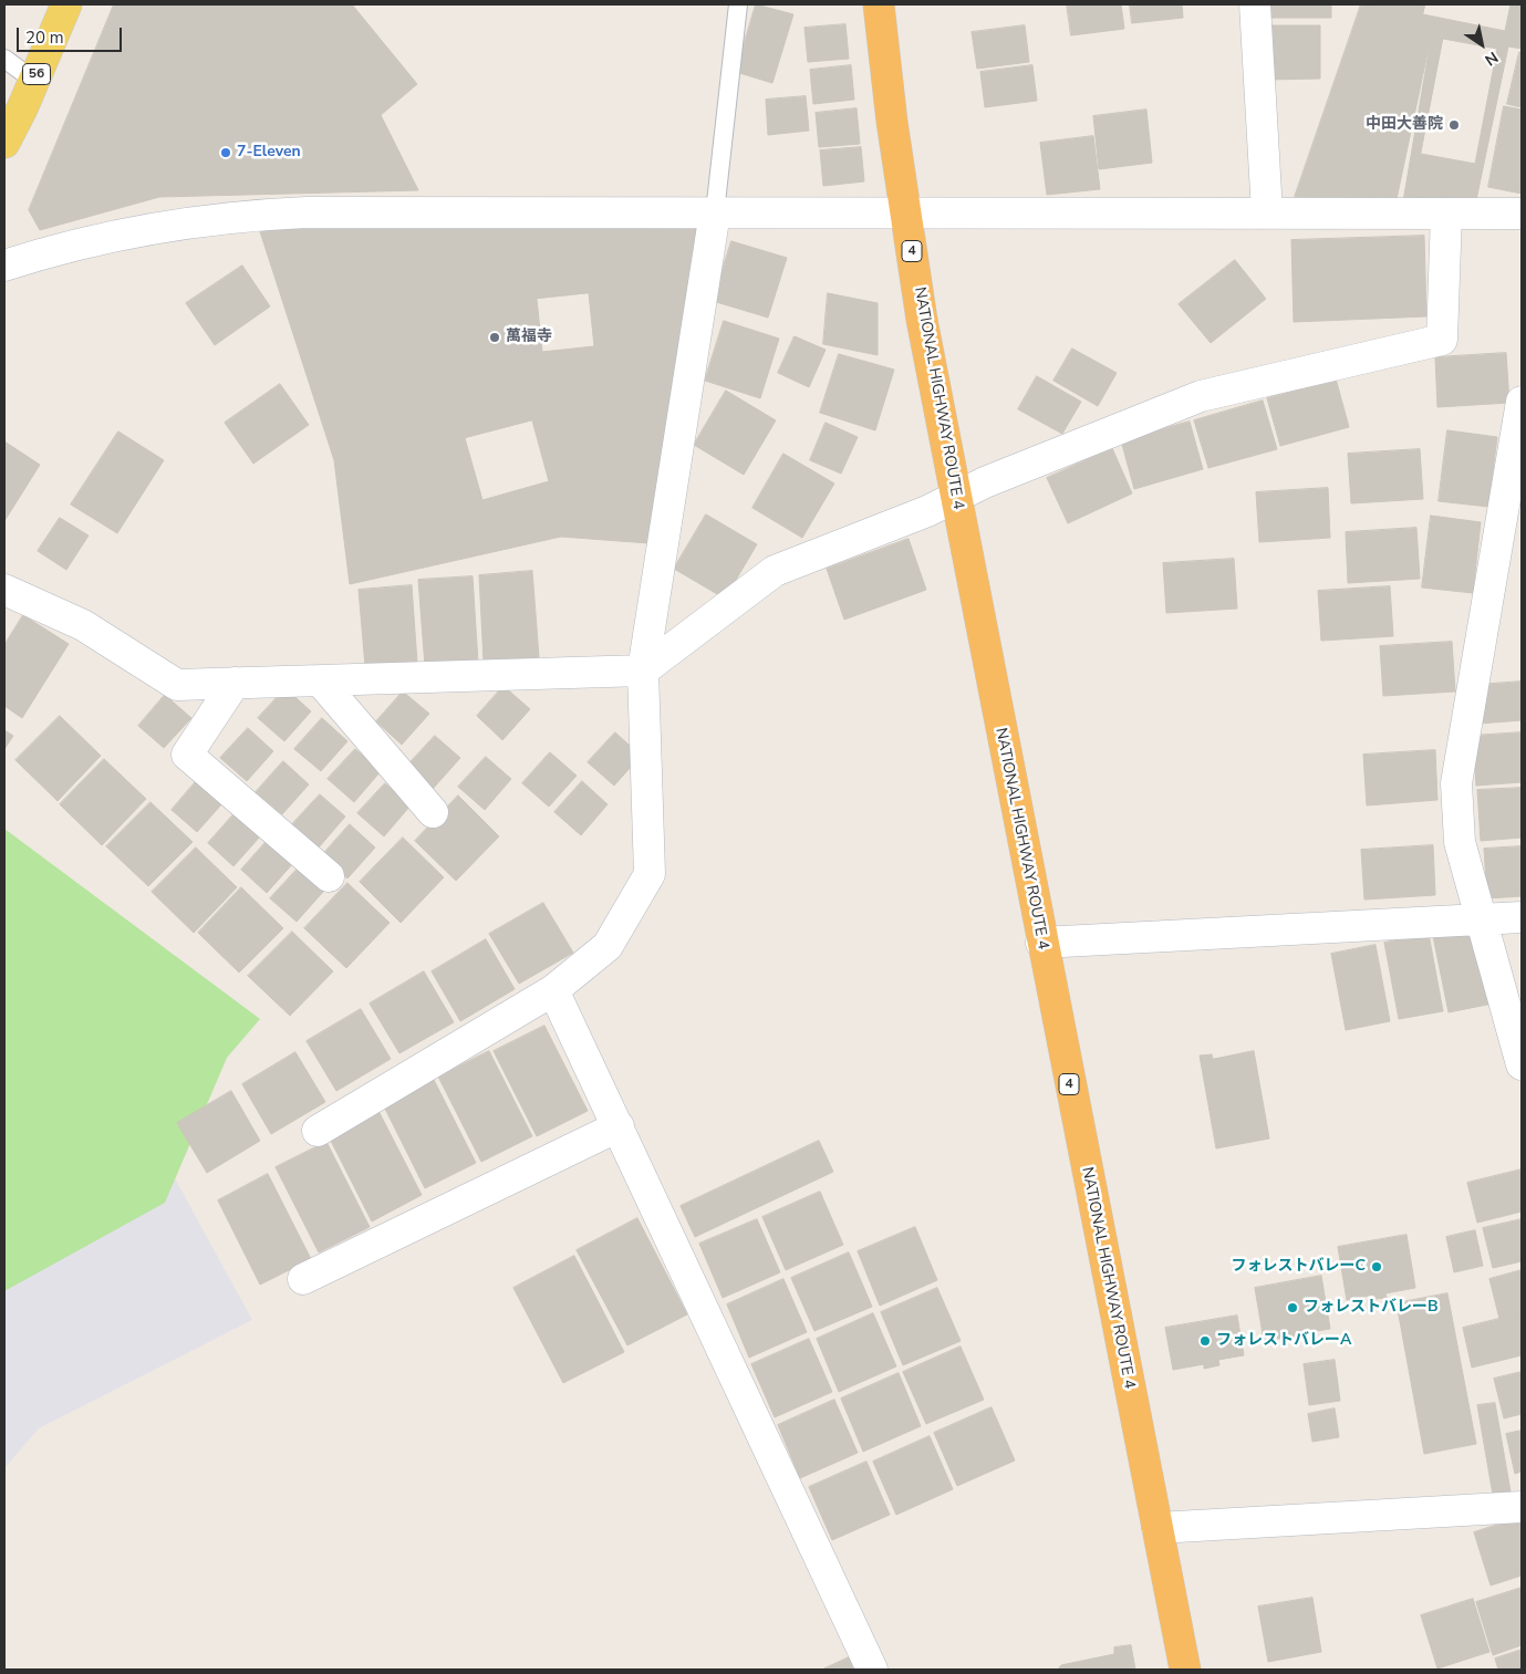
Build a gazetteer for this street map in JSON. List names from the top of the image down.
{
  "streets": {
    "highway": ["4", "NATIONAL HIGHWAY ROUTE 4"],
    "main road": ["56"]
  },
  "places": [
    "中田大善院",
    "7-Eleven",
    "萬福寺",
    "フォレストバレーC",
    "フォレストバレーB",
    "フォレストバレーA"
  ],
  "scale_bar": "20 m",
  "north": "bottom right"
}
